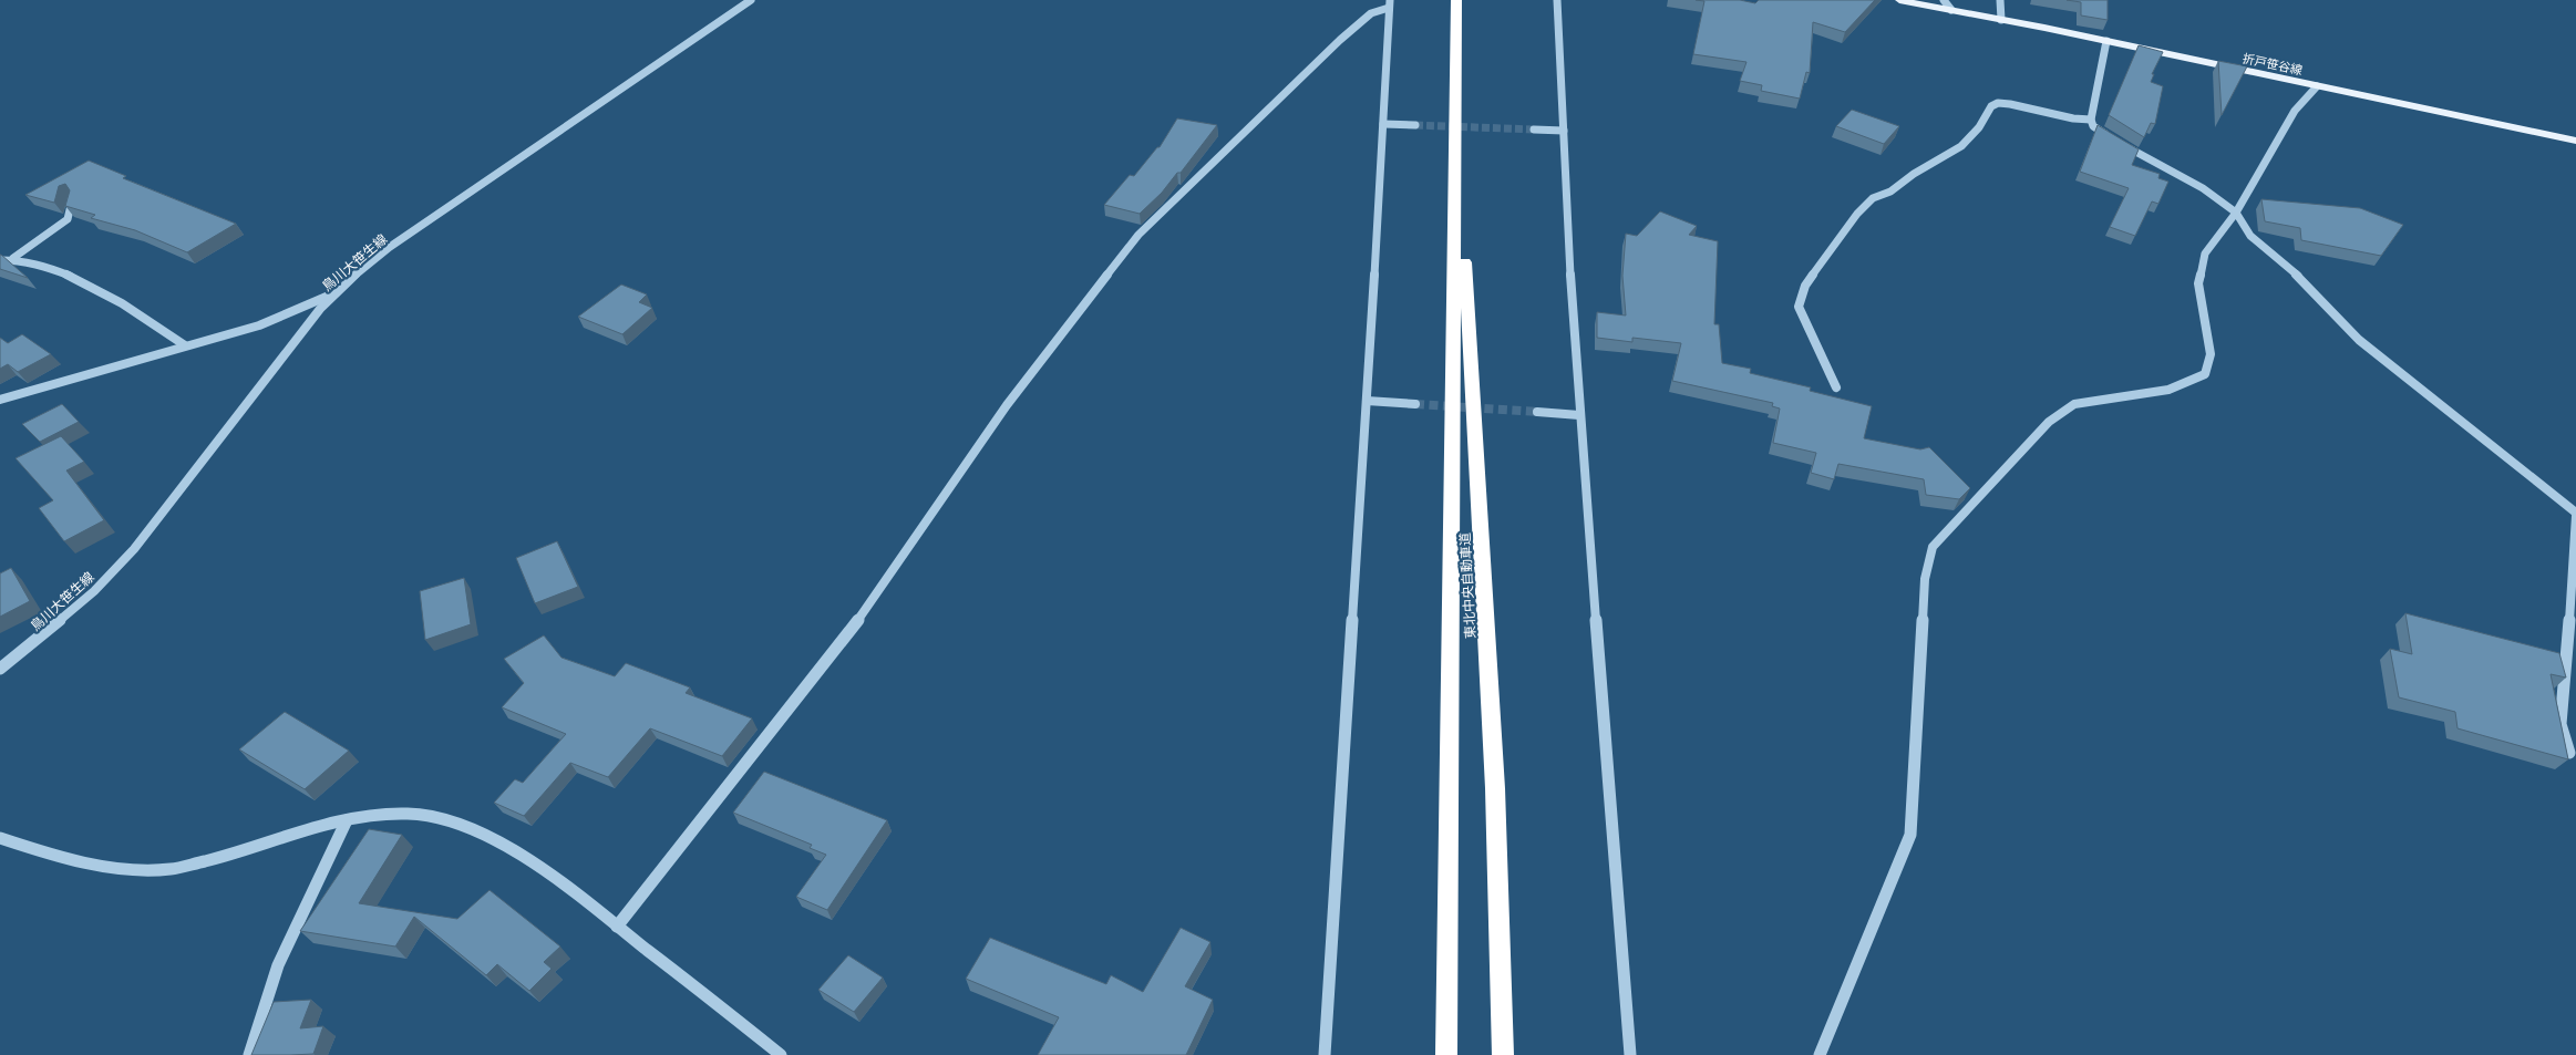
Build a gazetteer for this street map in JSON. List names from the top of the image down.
{
  "streets": {
    "highway": ["東北中央自動車道"],
    "main road": ["折戸笹谷線"],
    "street": ["鳥川大笹生線"]
  }
}
